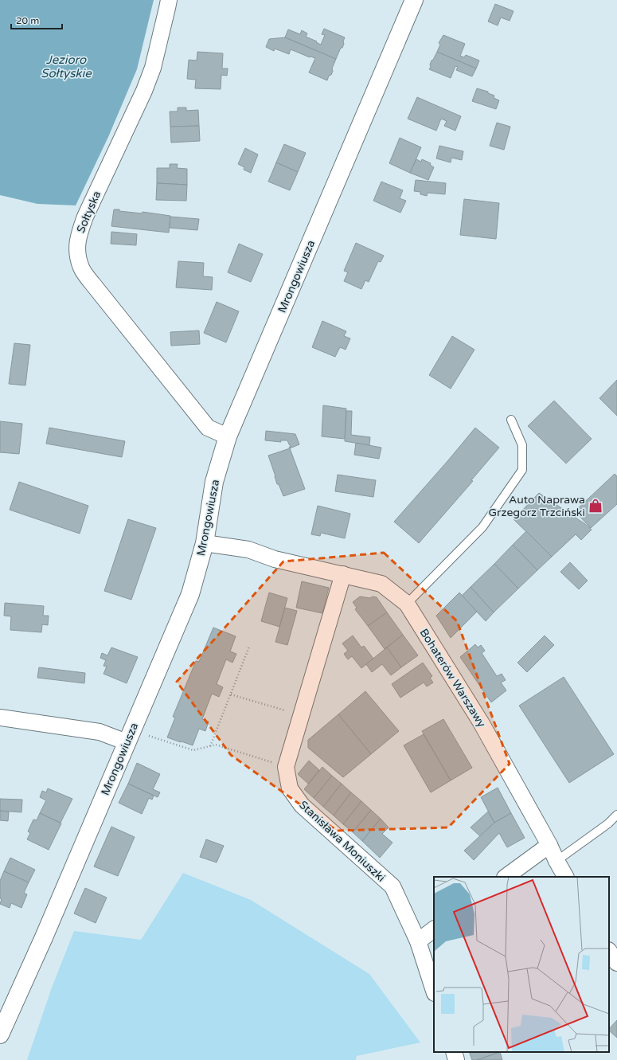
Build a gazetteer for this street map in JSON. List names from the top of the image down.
{
  "streets": {
    "street": [
      "Sołtyska",
      "Mrongowiusza",
      "Bohaterów Warszawy",
      "Stanisława Moniuszki"
    ]
  },
  "crossings": [
    ["Sołtyska", "Mrongowiusza"],
    ["Mrongowiusza", "Bohaterów Warszawy"],
    ["Bohaterów Warszawy", "Stanisława Moniuszki"]
  ],
  "water": ["Jezioro Sołtyskie"],
  "places": {
    "shop": ["Auto Naprawa Grzegorz Trzciński"]
  },
  "scale_bar": "20 m"
}
